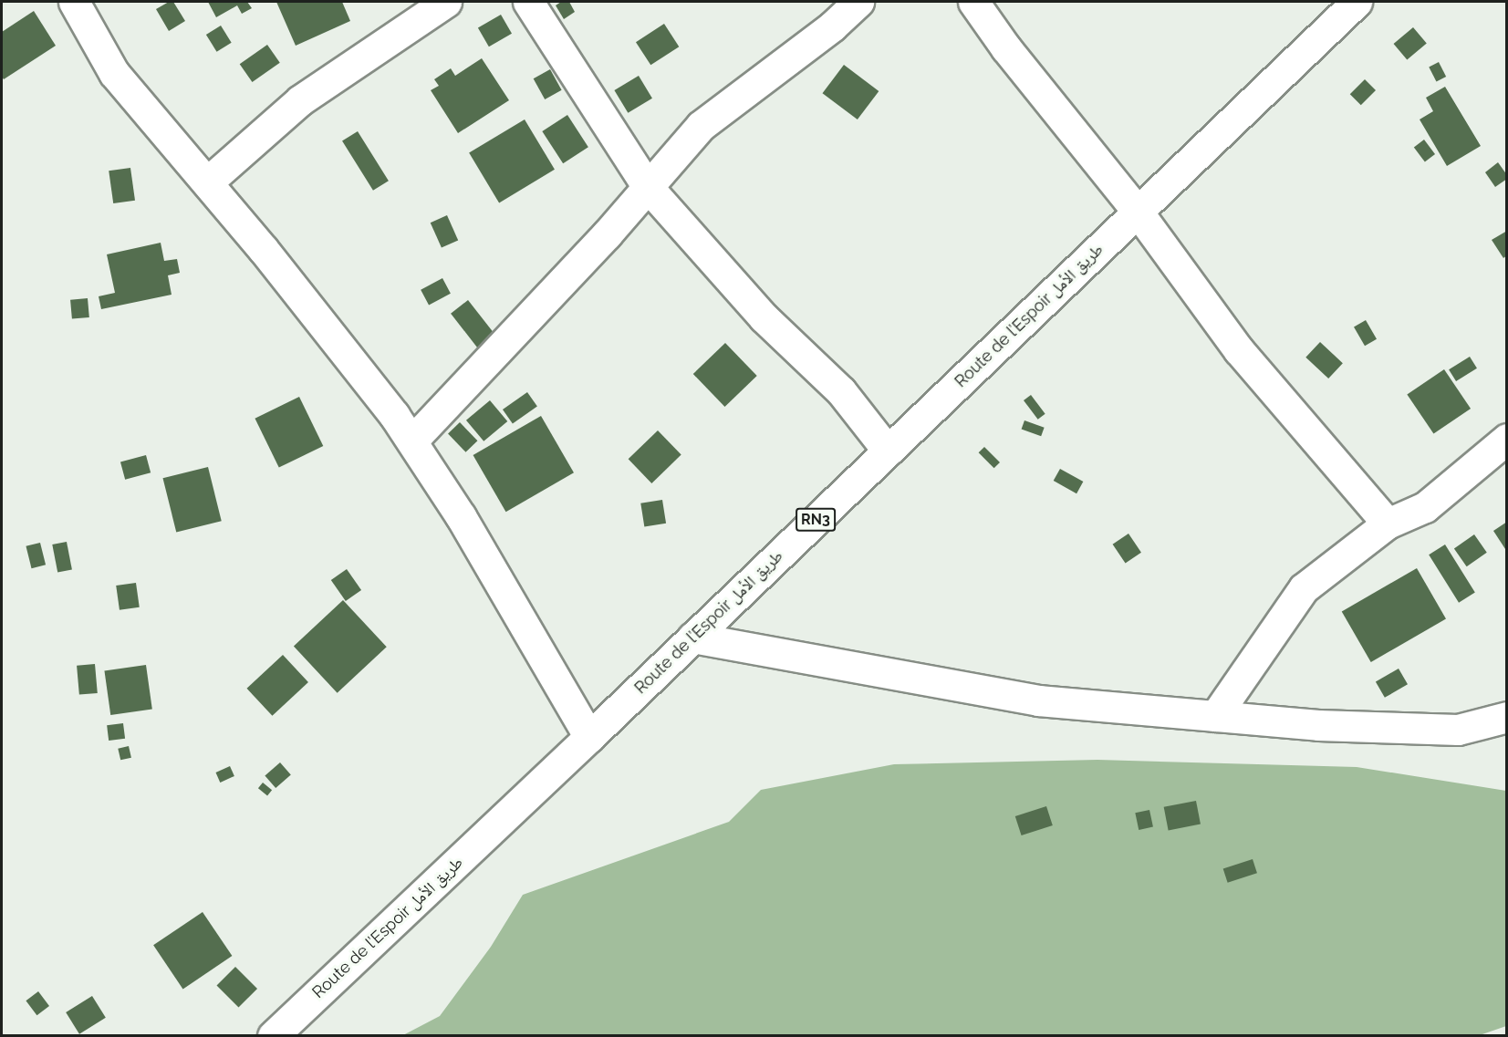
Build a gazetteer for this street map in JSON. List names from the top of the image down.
{
  "streets": {
    "main road": ["Route de l’Espoir طريق الأمل", "RN3"]
  }
}
